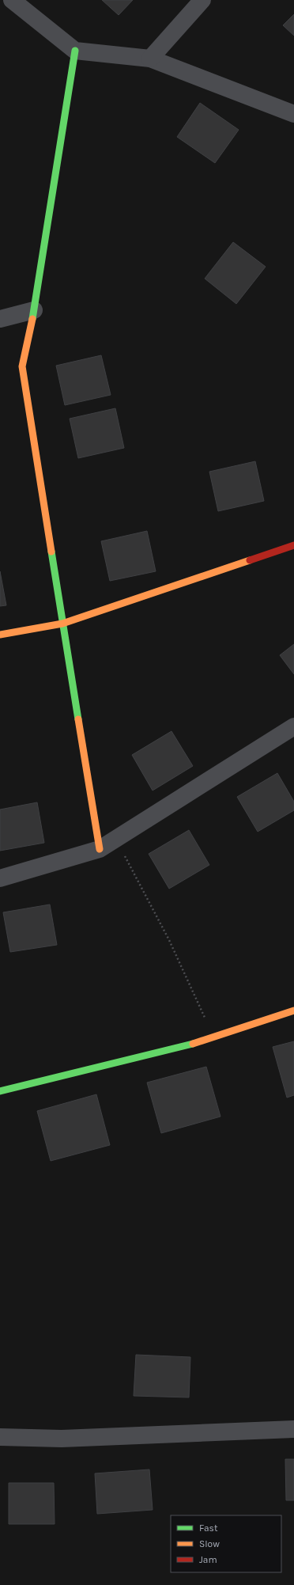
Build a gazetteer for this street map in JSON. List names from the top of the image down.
{
  "legend": ["Fast", "Slow", "Jam"]
}
